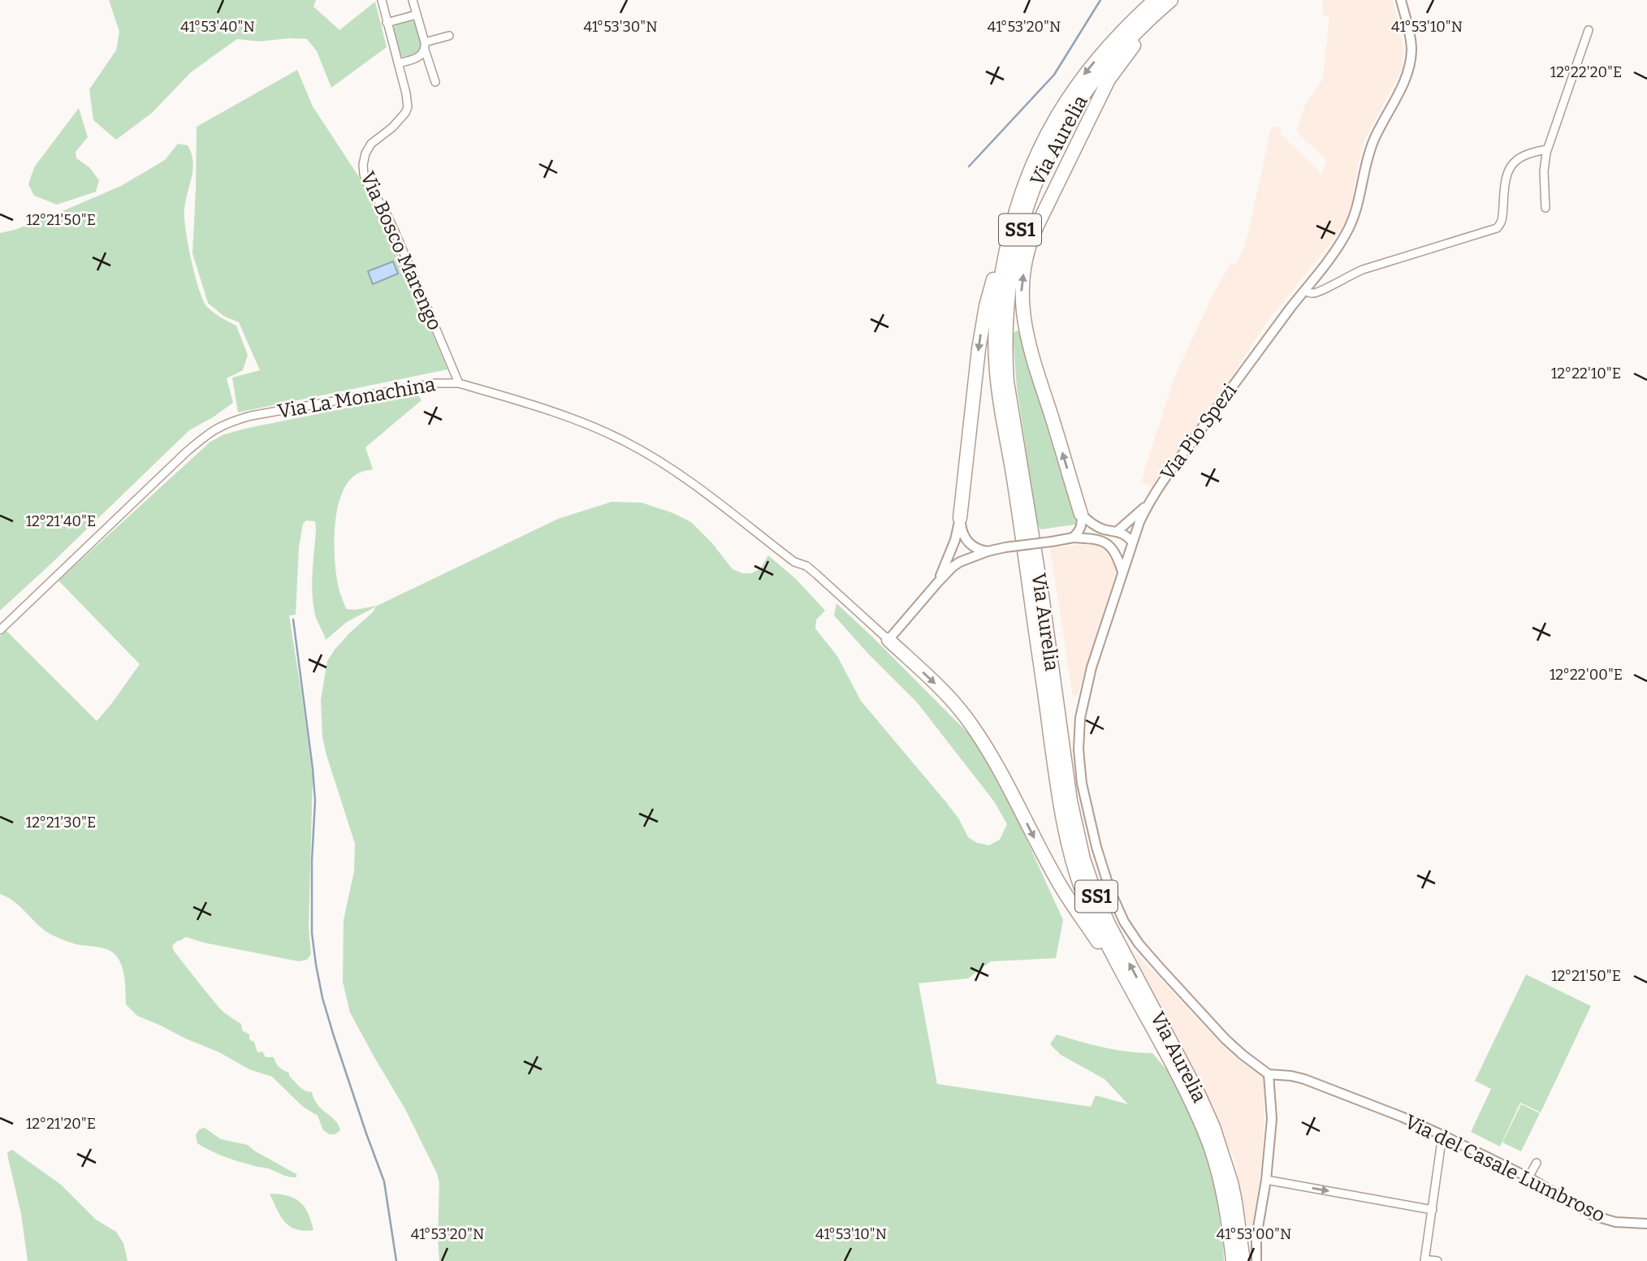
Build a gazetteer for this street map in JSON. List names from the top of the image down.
{
  "streets": {
    "highway": ["Via Aurelia", "SS1"],
    "street": [
      "Via Bosco Marengo",
      "Via La Monachina",
      "Via Pio Spezi",
      "Via del Casale Lumbroso"
    ]
  },
  "crossings": [
    ["Via Bosco Marengo", "Via La Monachina"],
    ["Via Pio Spezi", "Via del Casale Lumbroso"]
  ],
  "coordinates": [
    "41°53'40\"N",
    "41°53'30\"N",
    "41°53'20\"N",
    "41°53'10\"N",
    "12°22'20\"E",
    "12°21'50\"E",
    "12°22'10\"E",
    "12°21'40\"E",
    "12°22'00\"E",
    "12°21'30\"E",
    "12°21'20\"E",
    "41°53'00\"N"
  ]
}
